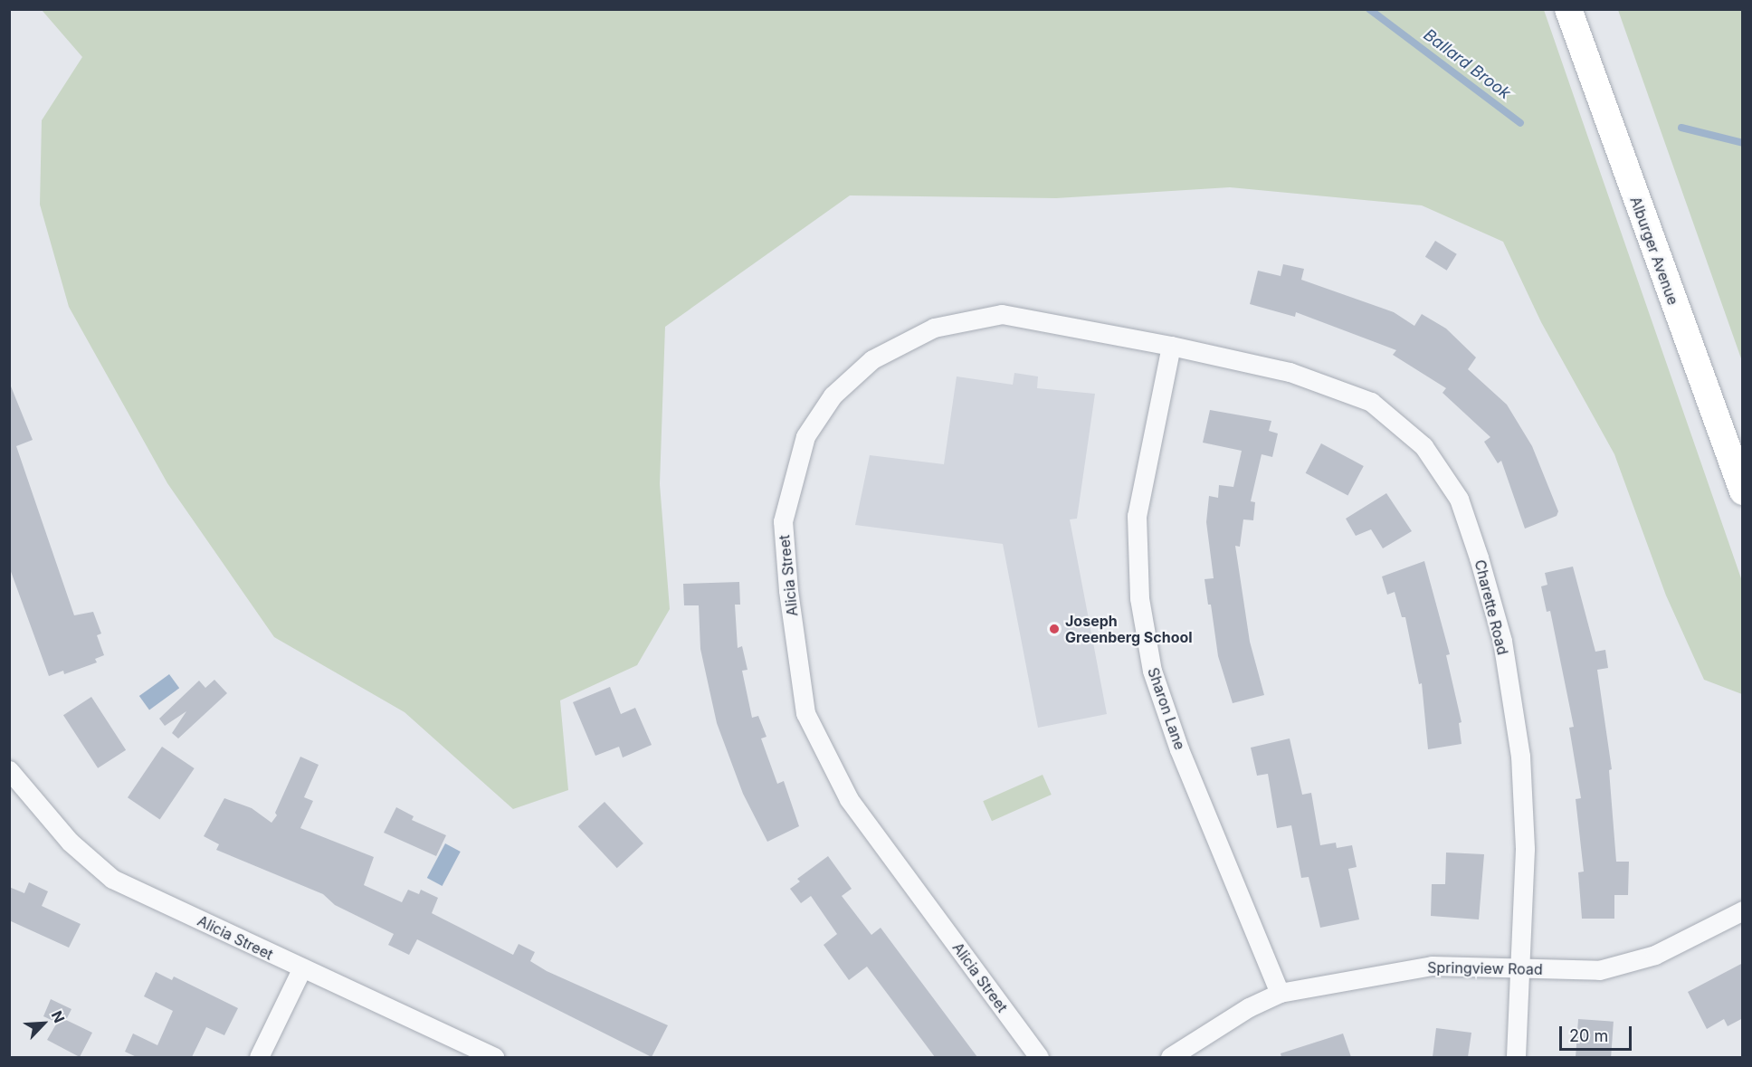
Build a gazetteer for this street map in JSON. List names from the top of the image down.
{
  "streets": {
    "street": [
      "Alburger Avenue",
      "Alicia Street",
      "Charette Road",
      "Sharon Lane",
      "Springview Road"
    ]
  },
  "crossings": [
    ["Alicia Street", "Charette Road"],
    ["Alicia Street", "Sharon Lane"],
    ["Charette Road", "Sharon Lane"],
    ["Charette Road", "Springview Road"],
    ["Sharon Lane", "Springview Road"]
  ],
  "water": ["Ballard Brook"],
  "places": ["Joseph Greenberg School"],
  "scale_bar": "20 m",
  "north": "top right"
}
